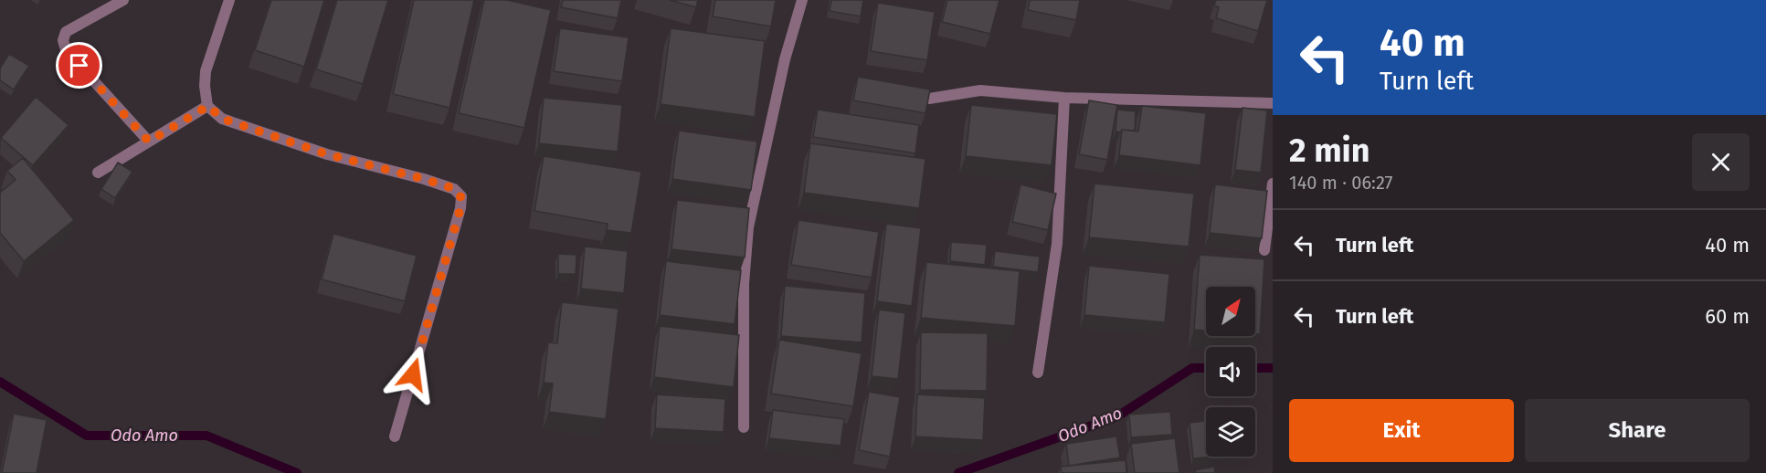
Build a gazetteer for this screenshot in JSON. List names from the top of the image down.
{
  "water": ["Odo Amo"],
  "north": "top right",
  "page": {
    "turn": ["40 m", "Turn left"],
    "heading": ["2 min", "140 m · 06:27"],
    "list": [
      {
        "name": "Turn left",
        "value": "40 m"
      },
      {
        "name": "Turn left",
        "value": "60 m"
      }
    ],
    "buttons": ["Exit", "Share"]
  }
}
